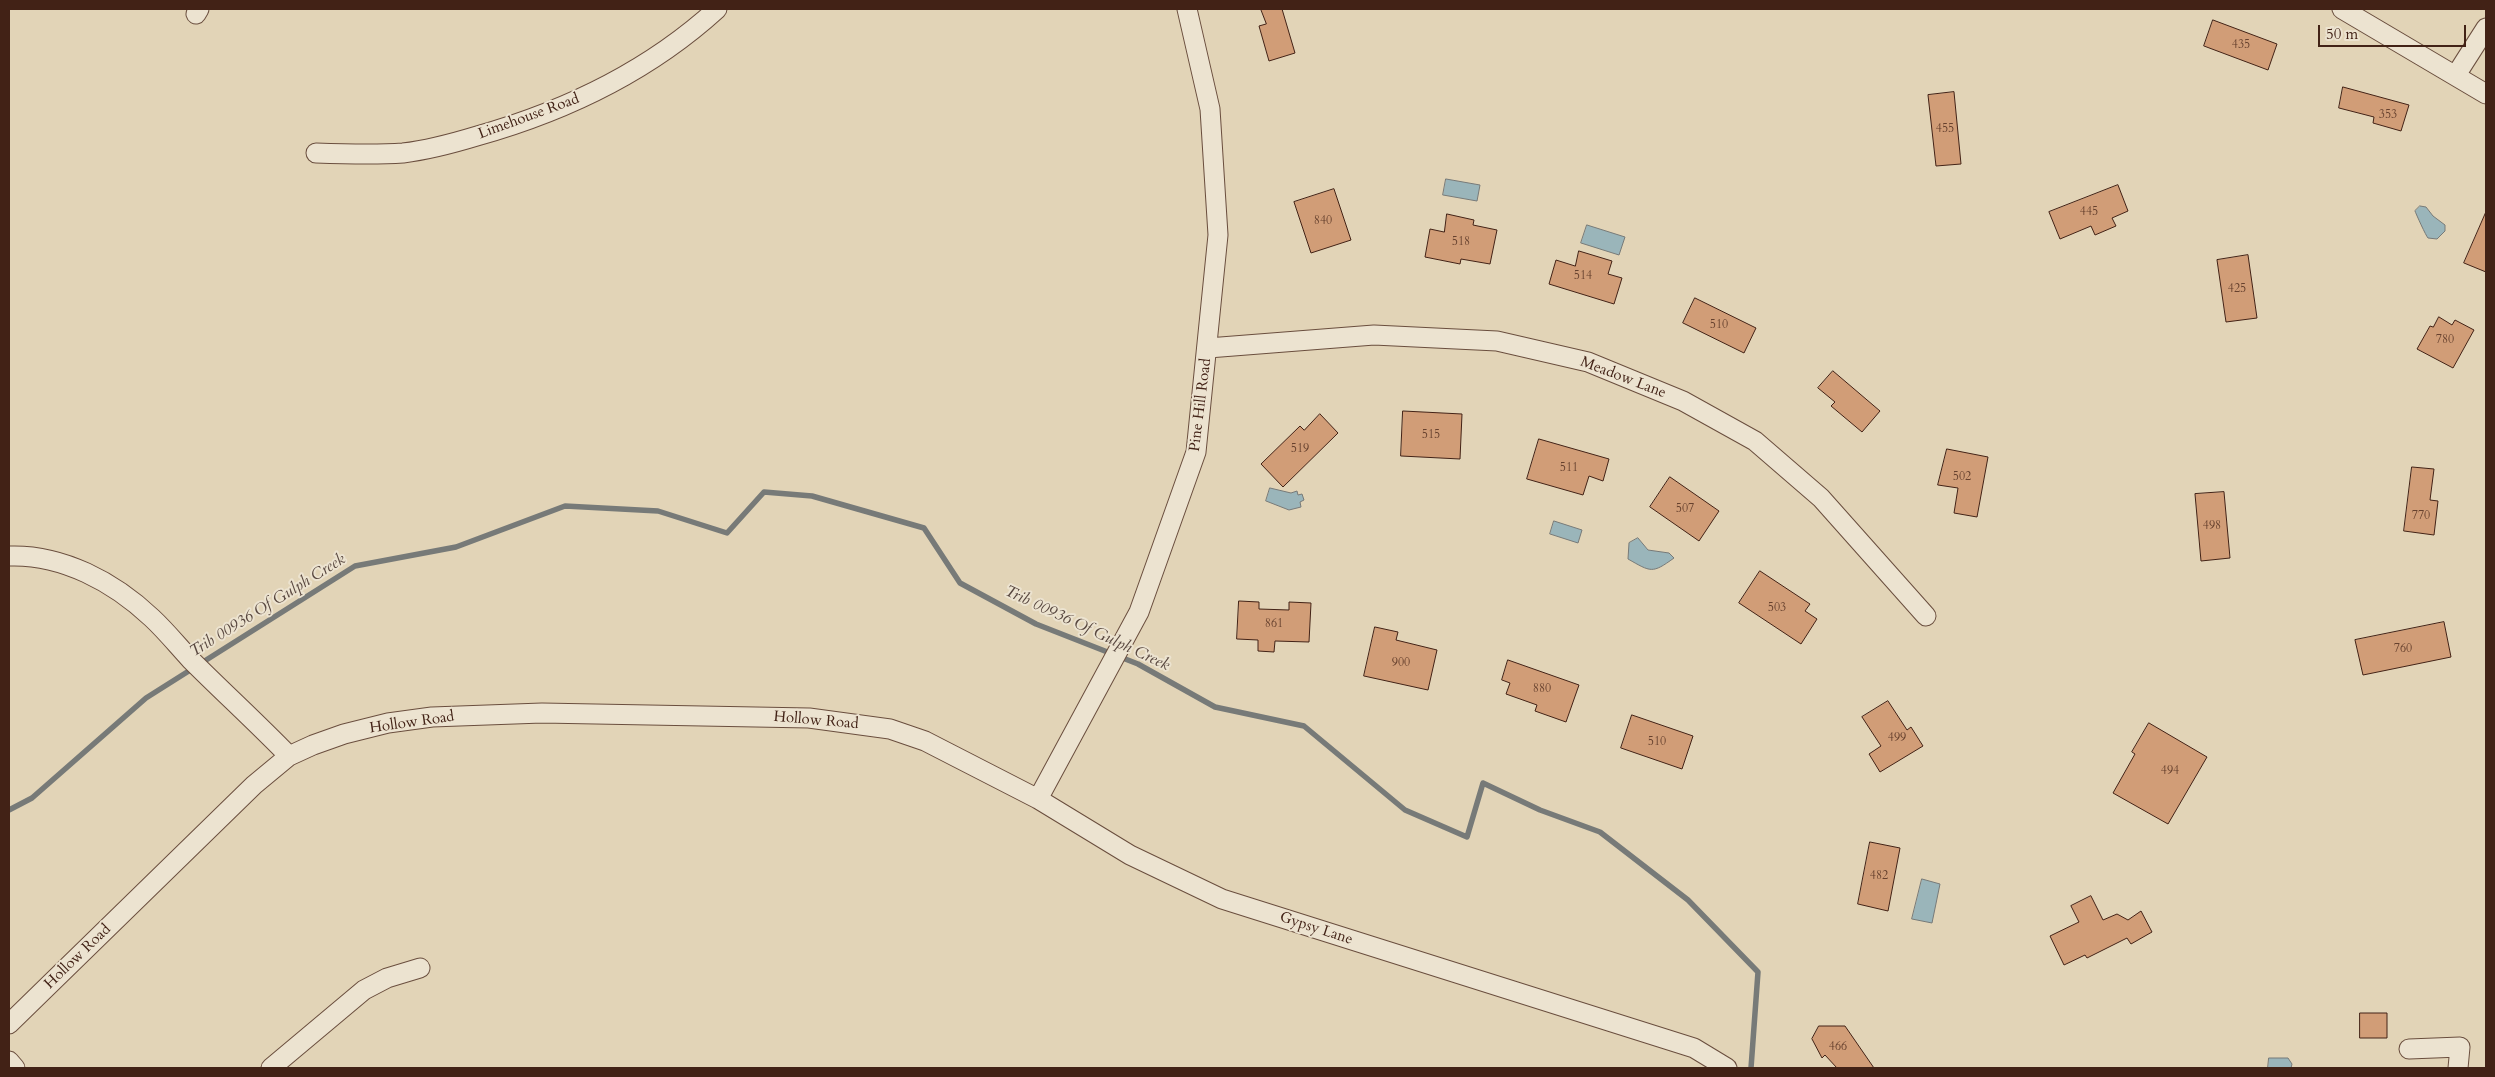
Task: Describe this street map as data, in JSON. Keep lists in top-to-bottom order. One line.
{"streets":{"street":["Limehouse Road","Meadow Lane","Pine Hill Road","Hollow Road","Gypsy Lane"]},"crossings":[["Meadow Lane","Pine Hill Road"],["Pine Hill Road","Gypsy Lane"],["Hollow Road","Gypsy Lane"]],"water":["Trib 00936 Of Gulph Creek"],"house_numbers":["435","353","455","445","840","518","514","425","510","780","515","519","511","502","507","770","498","503","861","760","900","880","499","510","494","482","466"],"scale_bar":"50 m"}
